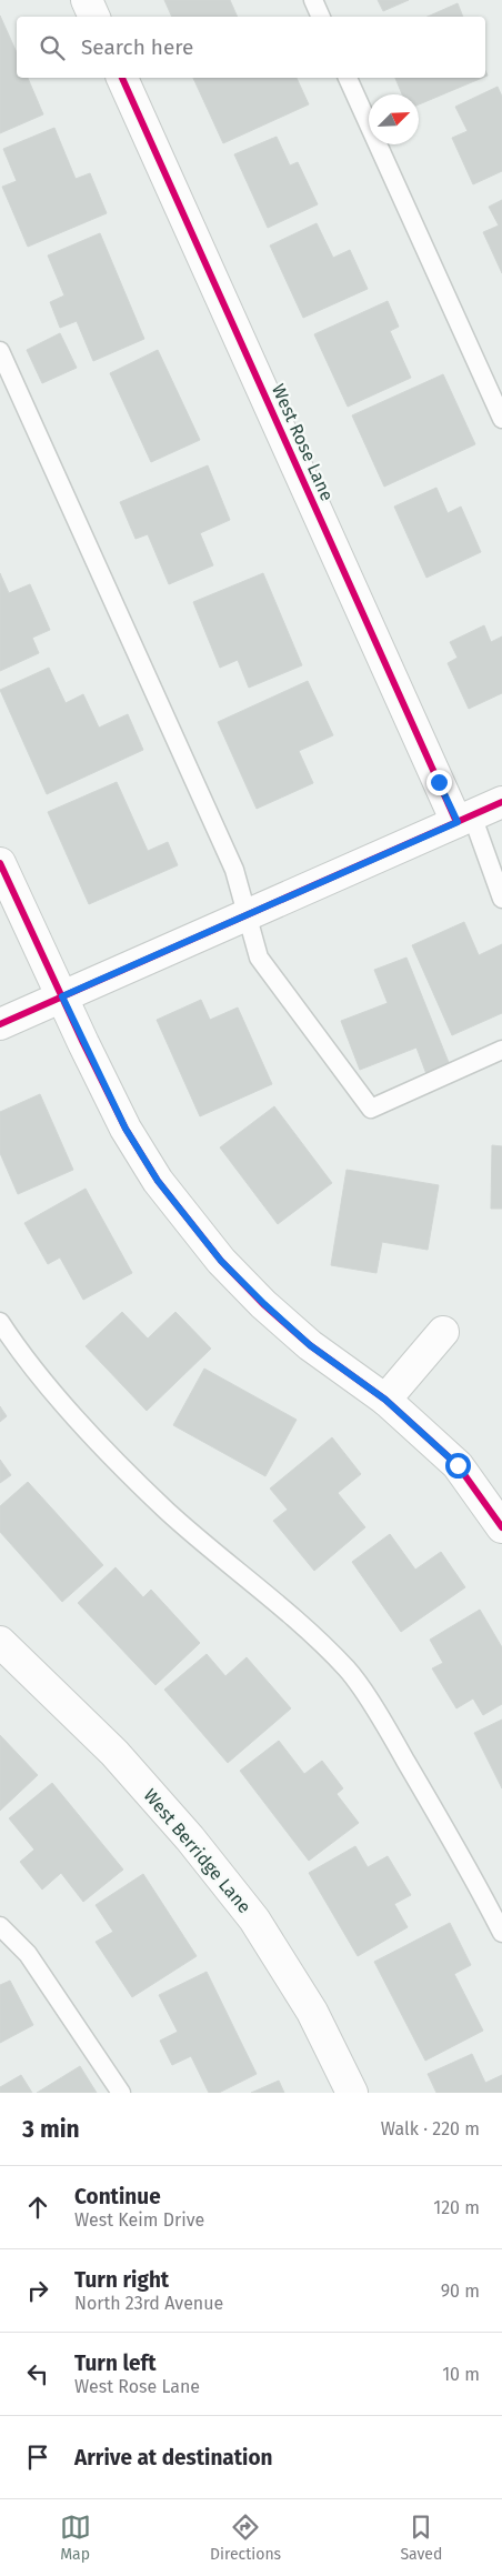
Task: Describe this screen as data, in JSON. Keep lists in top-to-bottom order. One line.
{"streets":{"street":["West Rose Lane","West Berridge Lane"]},"north":"top right","page":{"search":"Search here","heading":["3 min","Walk · 220 m"],"list":[["Continue","West Keim Drive","120 m"],["Turn right","North 23rd Avenue","90 m"],["Turn left","West Rose Lane","10 m"],"Arrive at destination"],"nav":["Map","Directions","Saved"]}}
